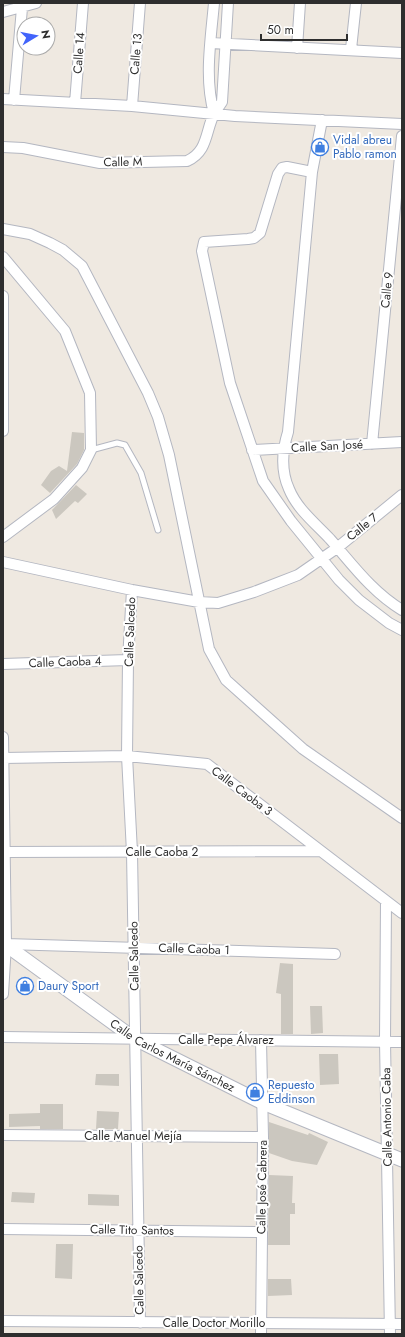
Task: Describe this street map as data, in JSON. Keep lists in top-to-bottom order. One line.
{"streets":{"street":["Calle 14","Calle 13","Calle M","Calle 9","Calle San José","Calle 7","Calle Salcedo","Calle Caoba 4","Calle Caoba 3","Calle Caoba 2","Calle Caoba 1","Calle Pepe Álvarez","Calle Carlos María Sánchez","Calle Antonio Caba","Calle Manuel Mejía","Calle José Cabrera","Calle Tito Santos","Calle Doctor Morillo"]},"crossings":[["Calle 9","Calle San José"],["Calle 7","Calle Salcedo"],["Calle Salcedo","Calle Caoba 4"],["Calle Salcedo","Calle Caoba 3"],["Calle Salcedo","Calle Caoba 2"],["Calle Salcedo","Calle Caoba 1"],["Calle Salcedo","Calle Pepe Álvarez"],["Calle Salcedo","Calle Carlos María Sánchez"],["Calle Salcedo","Calle Manuel Mejía"],["Calle Salcedo","Calle Tito Santos"],["Calle Salcedo","Calle Doctor Morillo"],["Calle Caoba 3","Calle Caoba 2"],["Calle Caoba 3","Calle Antonio Caba"],["Calle Caoba 1","Calle Carlos María Sánchez"],["Calle Pepe Álvarez","Calle Carlos María Sánchez"],["Calle Pepe Álvarez","Calle Antonio Caba"],["Calle Pepe Álvarez","Calle José Cabrera"],["Calle Carlos María Sánchez","Calle Antonio Caba"],["Calle Carlos María Sánchez","Calle José Cabrera"],["Calle Antonio Caba","Calle Doctor Morillo"],["Calle Manuel Mejía","Calle José Cabrera"],["Calle José Cabrera","Calle Tito Santos"],["Calle José Cabrera","Calle Doctor Morillo"]],"places":{"shop":["Vidal abreu Pablo ramon","Daury Sport","Repuesto Eddinson"]},"scale_bar":"50 m","north":"right"}
